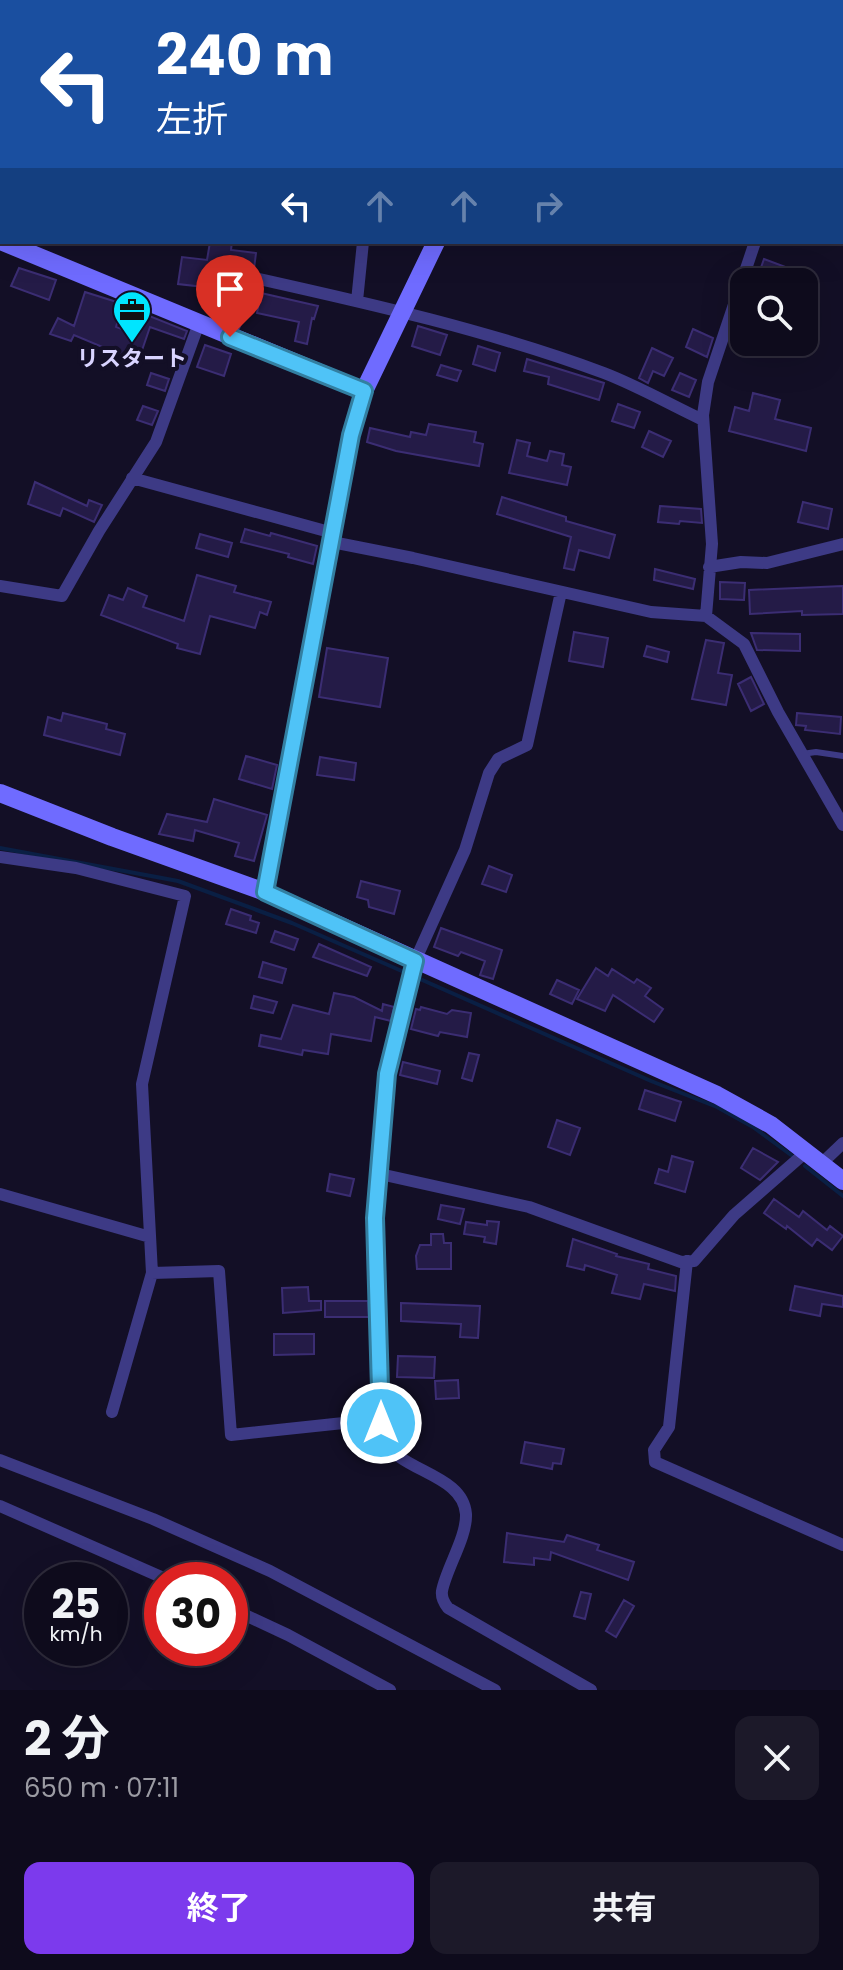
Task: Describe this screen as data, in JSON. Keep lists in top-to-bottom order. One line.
{"places":{"office":["リスタート"]},"page":{"turn":["240 m","左折"],"speed":"25 km/h","limit":"30","heading":["2 分","650 m · 07:11"],"buttons":["終了","共有"]}}
